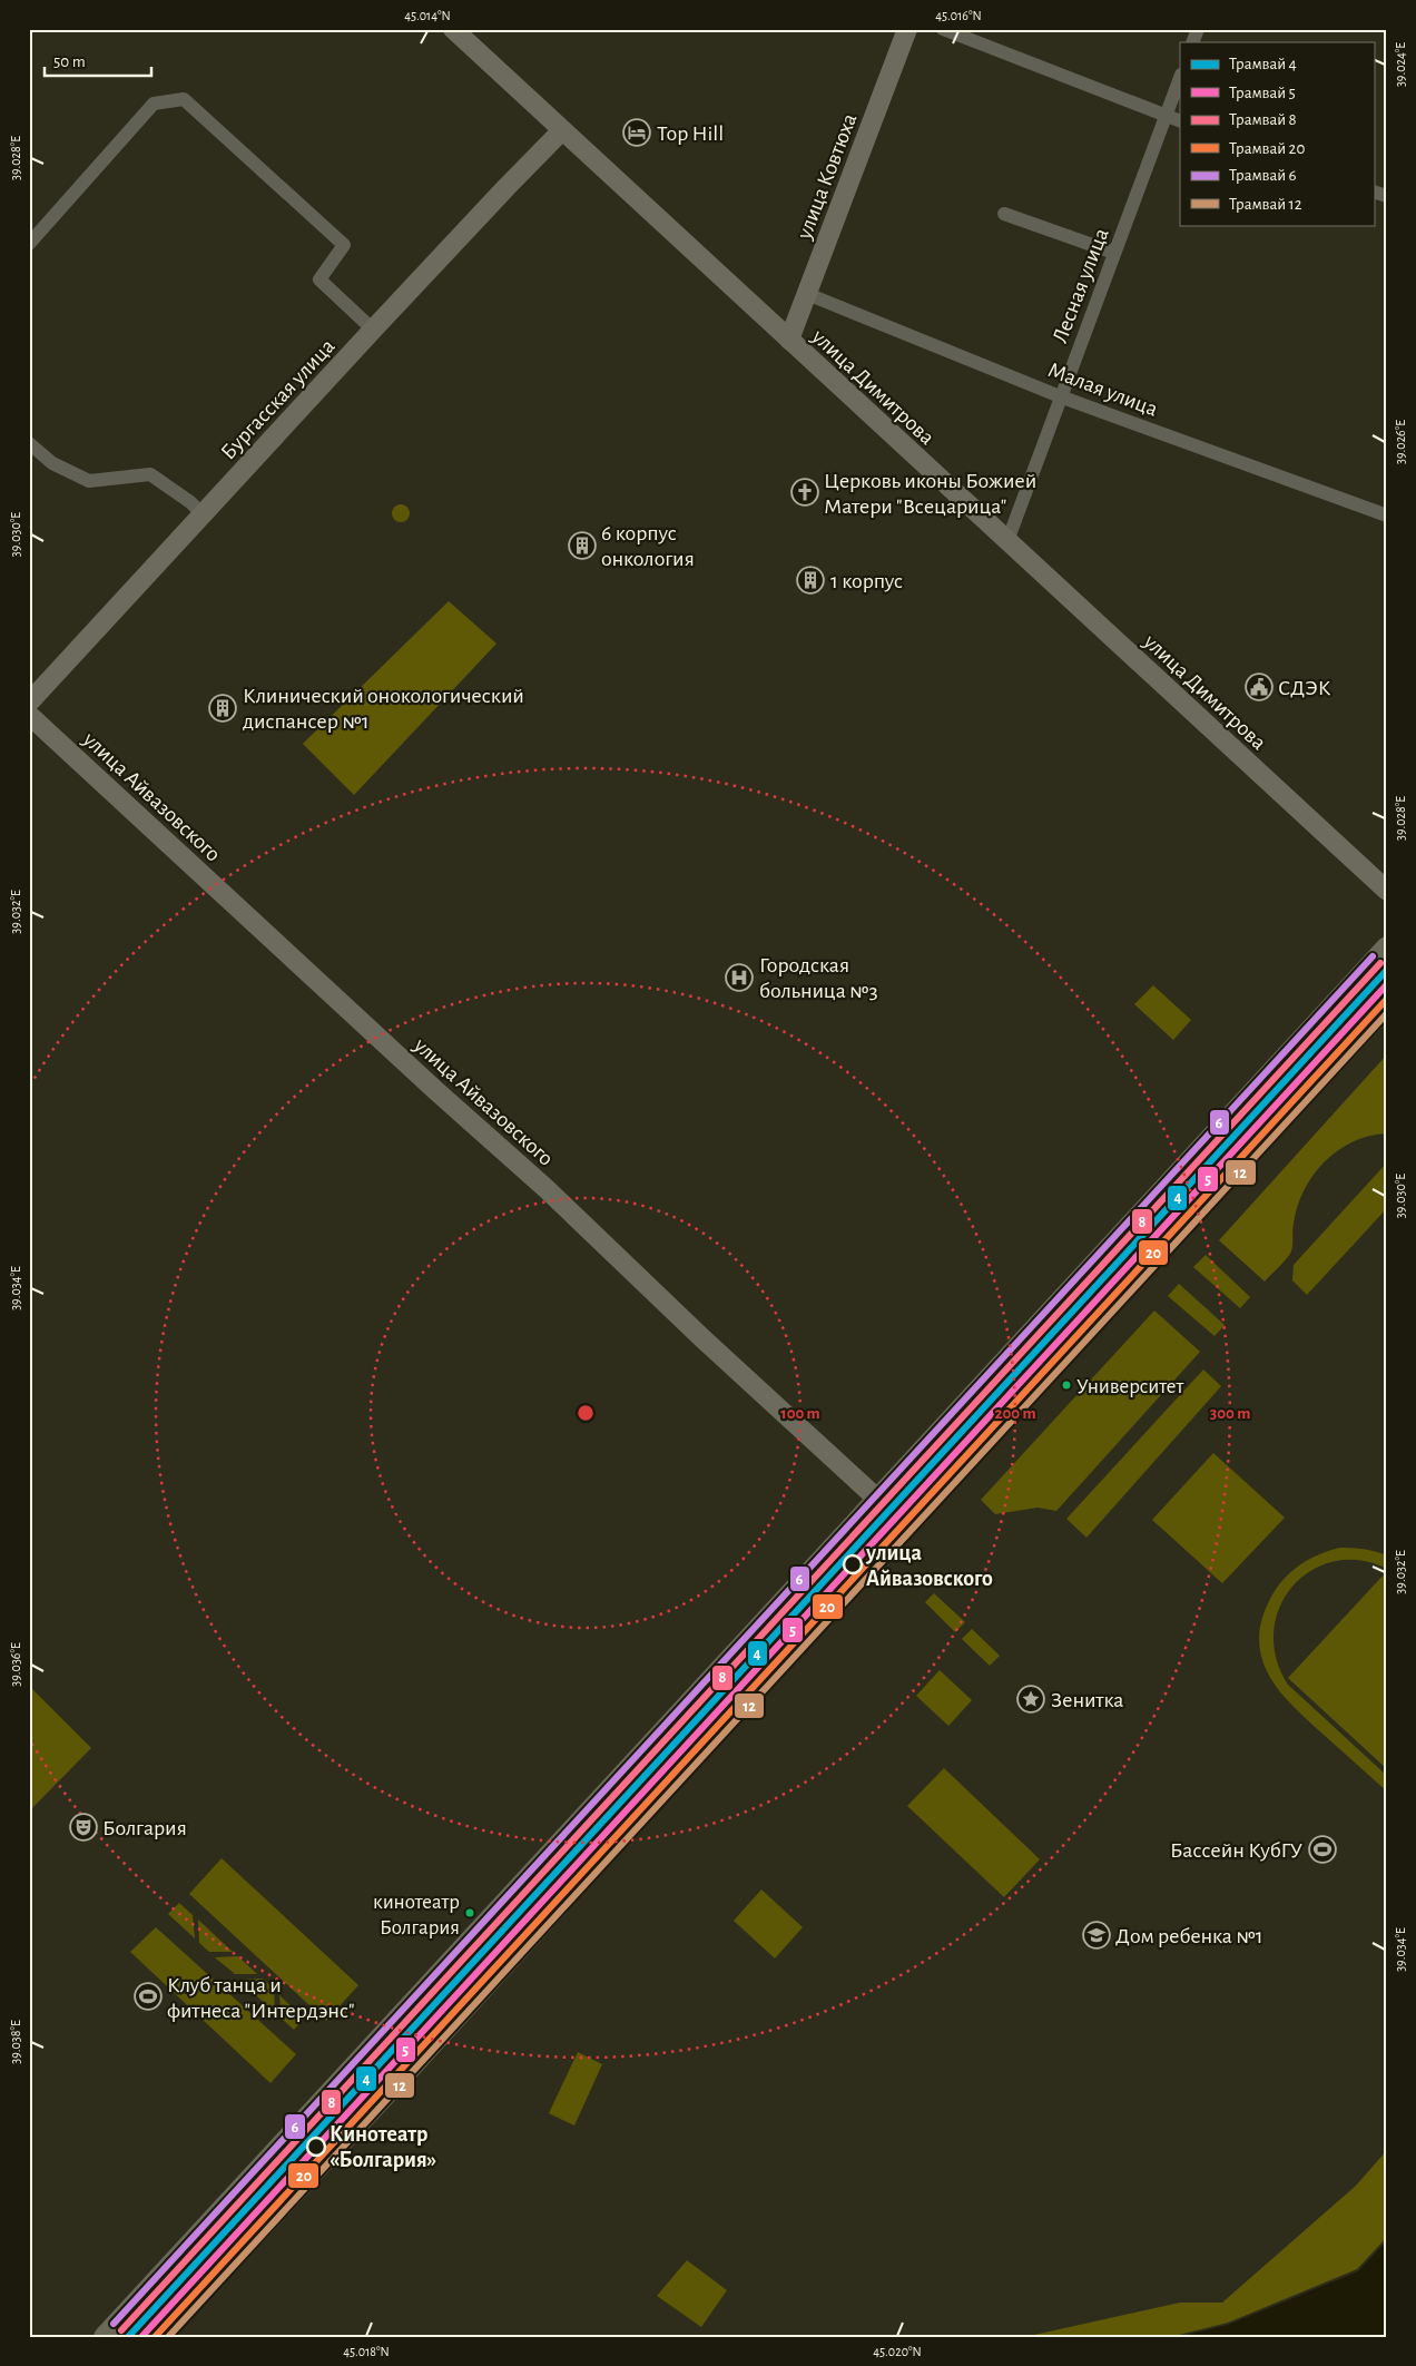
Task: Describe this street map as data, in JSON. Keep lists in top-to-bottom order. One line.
{"streets":{"street":["улица Ковтюха","Лесная улица","улица Димитрова","Малая улица","Бургасская улица","улица Айвазовского"]},"crossings":[["улица Ковтюха","улица Димитрова"],["улица Ковтюха","Малая улица"],["Лесная улица","улица Димитрова"],["Лесная улица","Малая улица"],["улица Димитрова","Бургасская улица"]],"places":{"hotel":["Top Hill"],"church":["Церковь иконы Божией Матери \"Всецарица\""],"building":["6 корпус онкология","1 корпус","Клинический онокологический диспансер №1"],"public building":["СДЭК"],"hospital":["Городская больница №3"],"other":["Университет","улица Айвазовского","кинотеатр Болгария","Кинотеатр «Болгария»"],"place":["Зенитка"],"theatre":["Болгария"],"sports":["Бассейн КубГУ","Клуб танца и фитнеса \"Интердэнс\""],"school or university":["Дом ребенка №1"]},"lines":["tram line 6","tram line 8","tram line 4","tram line 5","tram line 20","tram line 12"],"legend":["Трамвай 4","Трамвай 5","Трамвай 8","Трамвай 20","Трамвай 6","Трамвай 12"],"scale_bar":"50 m","coordinates":["45.014°N","45.016°N","39.024°E","39.028°E","39.026°E","39.030°E","39.032°E","39.034°E","39.036°E","39.038°E","45.018°N","45.020°N"],"rings":["100 m","200 m","300 m"]}
